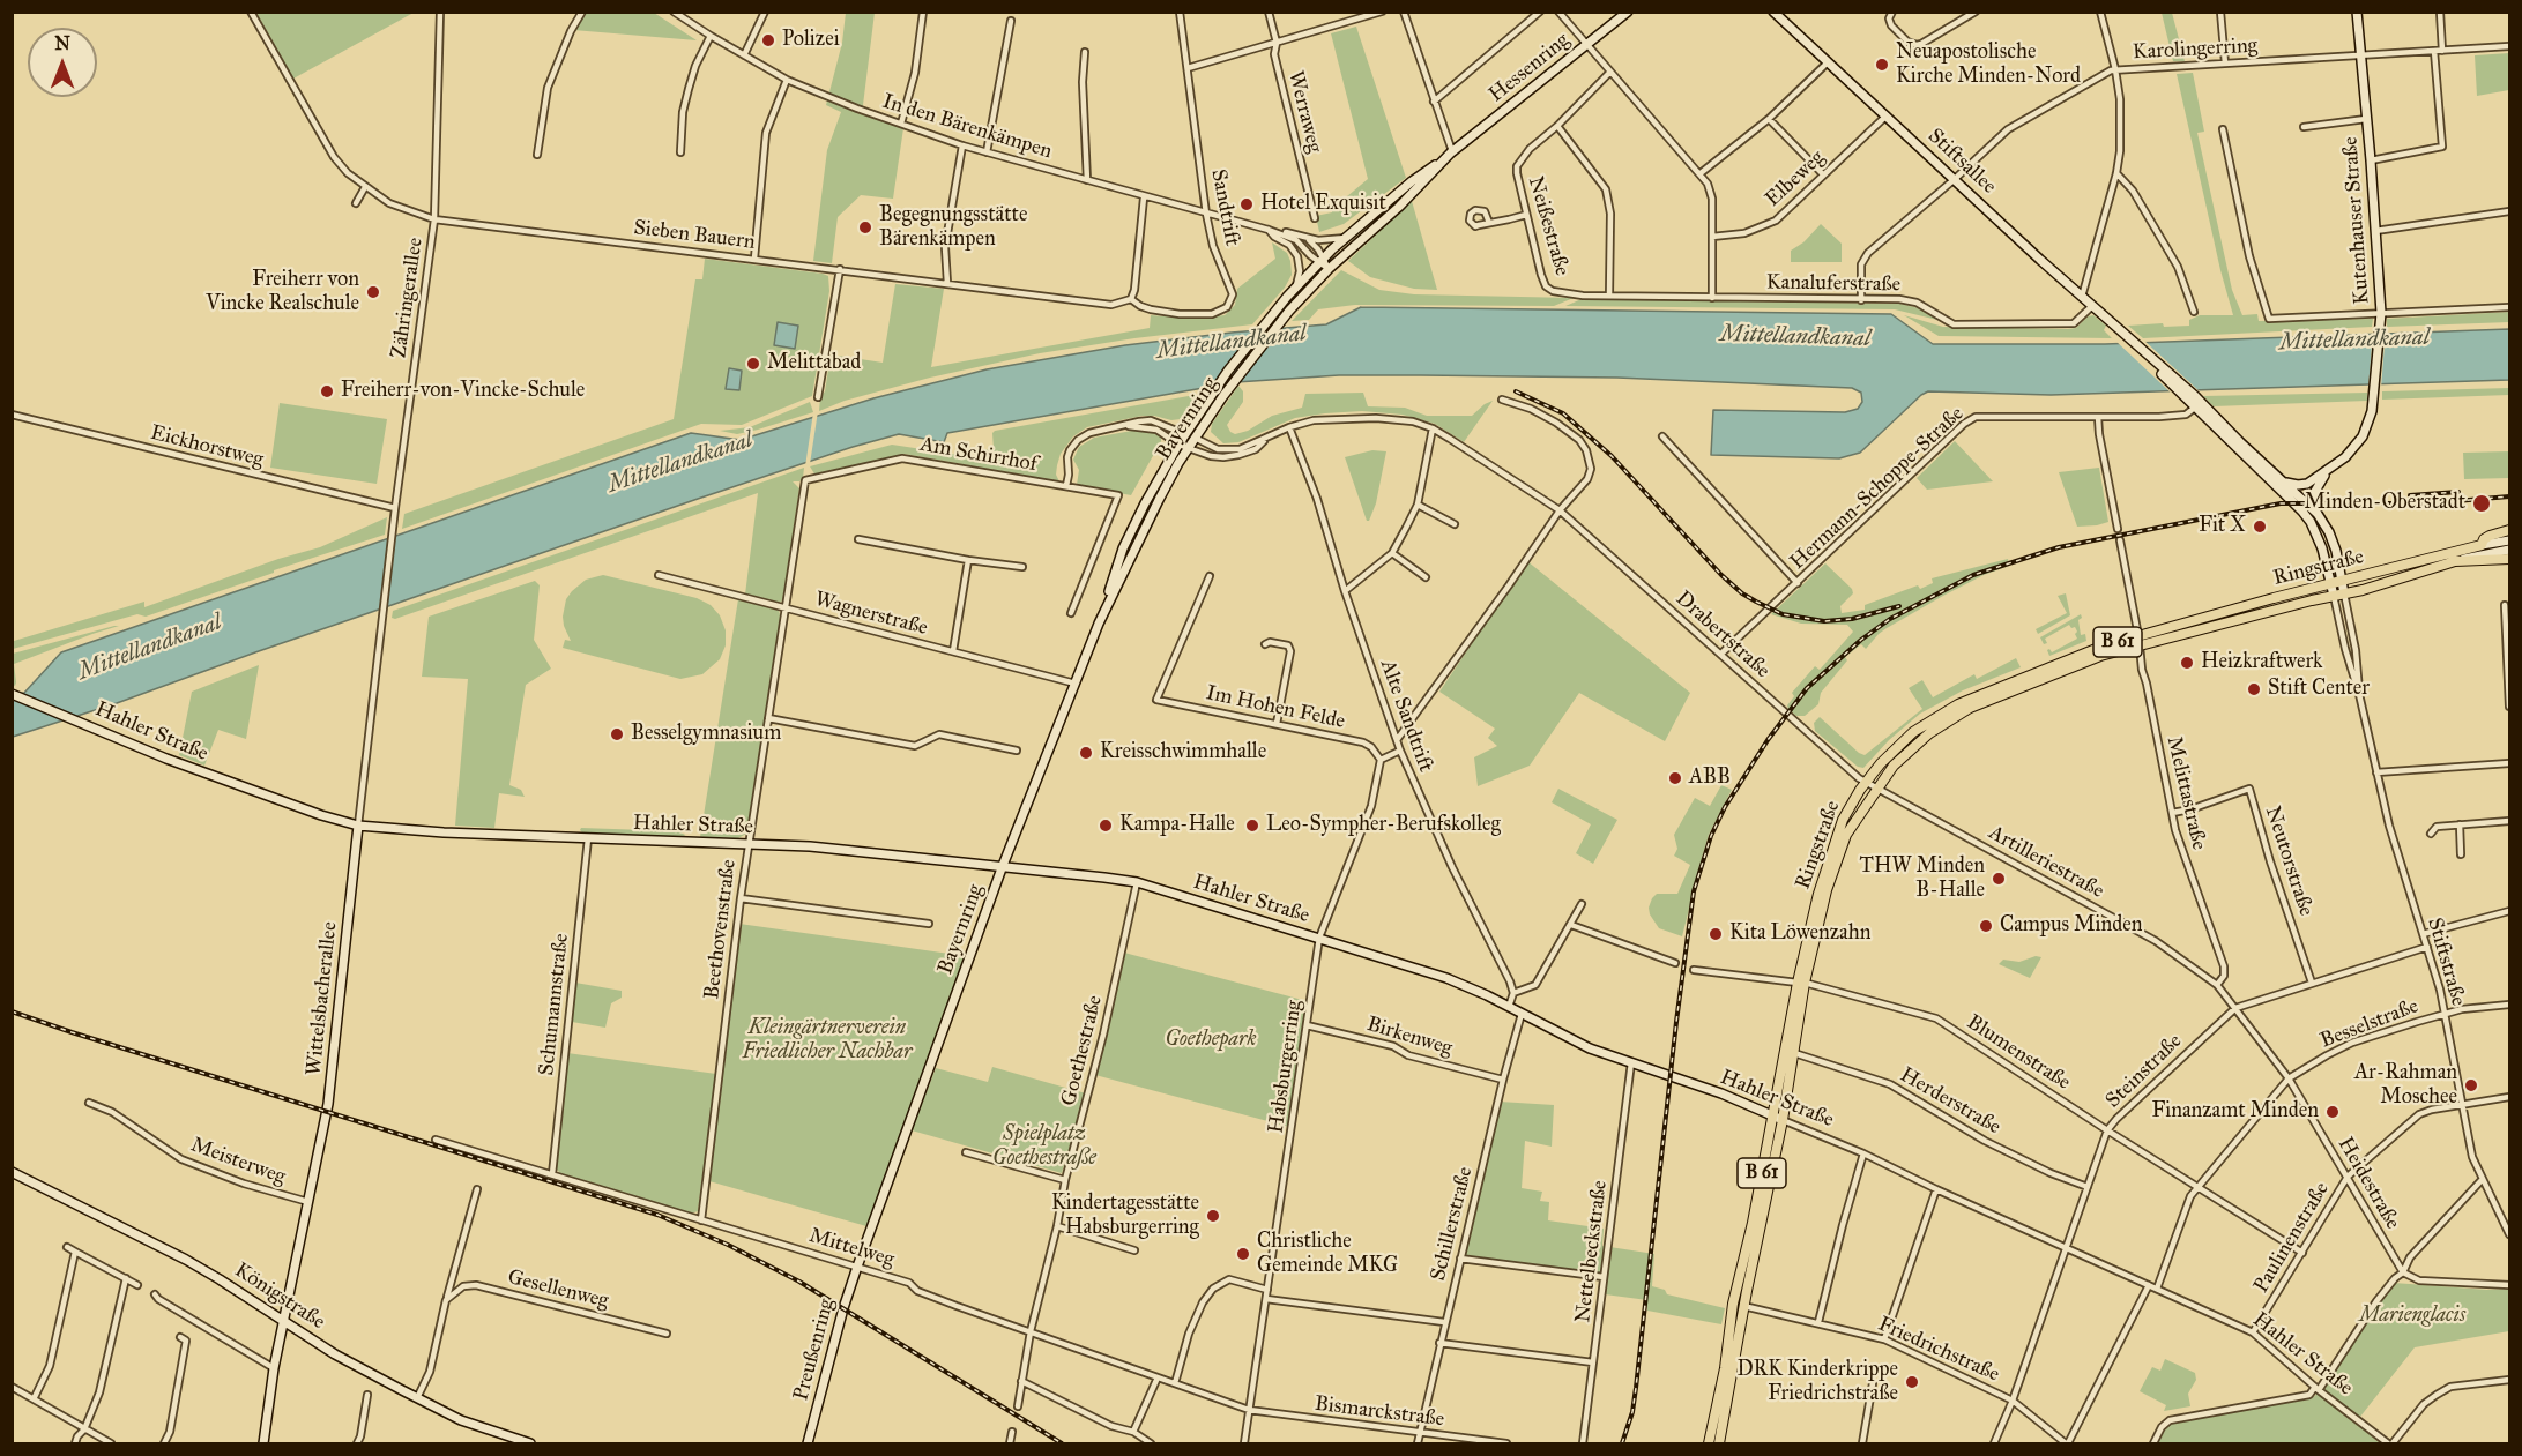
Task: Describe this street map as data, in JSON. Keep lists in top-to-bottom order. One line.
{"streets":{"main road":["Ringstraße","B 61"],"street":["Karolingerring","Hessenring","Werraweg","In den Bärenkämpen","Stiftsallee","Elbeweg","Sandtrift","Kutenhauser Straße","Neißestraße","Sieben Bauern","Kanaluferstraße","Zähringerallee","Bayernring","Eickhorstweg","Am Schirrhof","Hermann-Schoppe-Straße","Wagnerstraße","Drabertstraße","Im Hohen Felde","Alte Sandtrift","Hahler Straße","Melittastraße","Neutorstraße","Artilleriestraße","Beethovenstraße","Stiftstraße","Wittelsbacherallee","Schumannstraße","Besselstraße","Birkenweg","Goethestraße","Blumenstraße","Habsburgerring","Steinstraße","Herderstraße","Meisterweg","Heidestraße","Schillerstraße","Paulinenstraße","Mittelweg","Nettelbeckstraße","Gesellenweg","Königstraße","Preußenring","Friedrichstraße","Bismarckstraße"]},"crossings":[["Karolingerring","Stiftsallee"],["Karolingerring","Kutenhauser Straße"],["Karolingerring","Kanaluferstraße"],["Hessenring","In den Bärenkämpen"],["Hessenring","Bayernring"],["In den Bärenkämpen","Sandtrift"],["In den Bärenkämpen","Bayernring"],["Stiftsallee","Elbeweg"],["Stiftsallee","Kutenhauser Straße"],["Stiftsallee","Kanaluferstraße"],["Stiftsallee","Hermann-Schoppe-Straße"],["Stiftsallee","Ringstraße"],["Stiftsallee","Stiftstraße"],["Sandtrift","Sieben Bauern"],["Neißestraße","Kanaluferstraße"],["Sieben Bauern","Zähringerallee"],["Zähringerallee","Eickhorstweg"],["Zähringerallee","Wittelsbacherallee"],["Bayernring","Am Schirrhof"],["Bayernring","Wagnerstraße"],["Bayernring","Drabertstraße"],["Bayernring","Hahler Straße"],["Bayernring","Mittelweg"],["Bayernring","Preußenring"],["Am Schirrhof","Drabertstraße"],["Am Schirrhof","Beethovenstraße"],["Hermann-Schoppe-Straße","Drabertstraße"],["Ringstraße","Drabertstraße"],["Ringstraße","B 61"],["Ringstraße","Hahler Straße"],["Ringstraße","Melittastraße"],["Ringstraße","Artilleriestraße"],["Ringstraße","Stiftstraße"],["Ringstraße","Blumenstraße"],["Ringstraße","Herderstraße"],["Ringstraße","Friedrichstraße"],["Wagnerstraße","Beethovenstraße"],["Drabertstraße","Alte Sandtrift"],["Drabertstraße","Artilleriestraße"],["Im Hohen Felde","Habsburgerring"],["Hahler Straße","Beethovenstraße"],["Hahler Straße","Wittelsbacherallee"],["Hahler Straße","Schumannstraße"],["Hahler Straße","Besselstraße"],["Hahler Straße","Goethestraße"],["Hahler Straße","Habsburgerring"],["Hahler Straße","Steinstraße"],["Hahler Straße","Schillerstraße"],["Hahler Straße","Paulinenstraße"],["Hahler Straße","Nettelbeckstraße"],["Melittastraße","Neutorstraße"],["Melittastraße","Artilleriestraße"],["Neutorstraße","Steinstraße"],["Artilleriestraße","Steinstraße"],["Artilleriestraße","Heidestraße"],["Beethovenstraße","Mittelweg"],["Stiftstraße","Besselstraße"],["Stiftstraße","Steinstraße"],["Stiftstraße","Paulinenstraße"],["Wittelsbacherallee","Meisterweg"],["Wittelsbacherallee","Königstraße"],["Schumannstraße","Mittelweg"],["Besselstraße","Blumenstraße"],["Besselstraße","Heidestraße"],["Birkenweg","Habsburgerring"],["Birkenweg","Schillerstraße"],["Goethestraße","Mittelweg"],["Blumenstraße","Steinstraße"],["Blumenstraße","Paulinenstraße"],["Habsburgerring","Mittelweg"],["Habsburgerring","Bismarckstraße"],["Steinstraße","Herderstraße"],["Steinstraße","Heidestraße"],["Steinstraße","Friedrichstraße"],["Heidestraße","Paulinenstraße"],["Schillerstraße","Bismarckstraße"],["Mittelweg","Preußenring"],["Mittelweg","Bismarckstraße"]],"water":["Mittellandkanal"],"parks":["Kleingärtnerverein Friedlicher Nachbar","Goethepark","Spielplatz Goethestraße","Marienglacis"],"places":["Polizei","Neuapostolische Kirche Minden-Nord","Hotel Exquisit","Begegnungsstätte Bärenkämpen","Freiherr von Vincke Realschule","Melittabad","Freiherr-von-Vincke-Schule","Minden-Oberstadt","Fit X","Heizkraftwerk","Stift Center","Besselgymnasium","Kreisschwimmhalle","ABB","Kampa-Halle","Leo-Sympher-Berufskolleg","THW Minden B-Halle","Campus Minden","Kita Löwenzahn","Ar-Rahman Moschee","Finanzamt Minden","Kindertagesstätte Habsburgerring","Christliche Gemeinde MKG","DRK Kinderkrippe Friedrichstraße"],"north":"top"}
